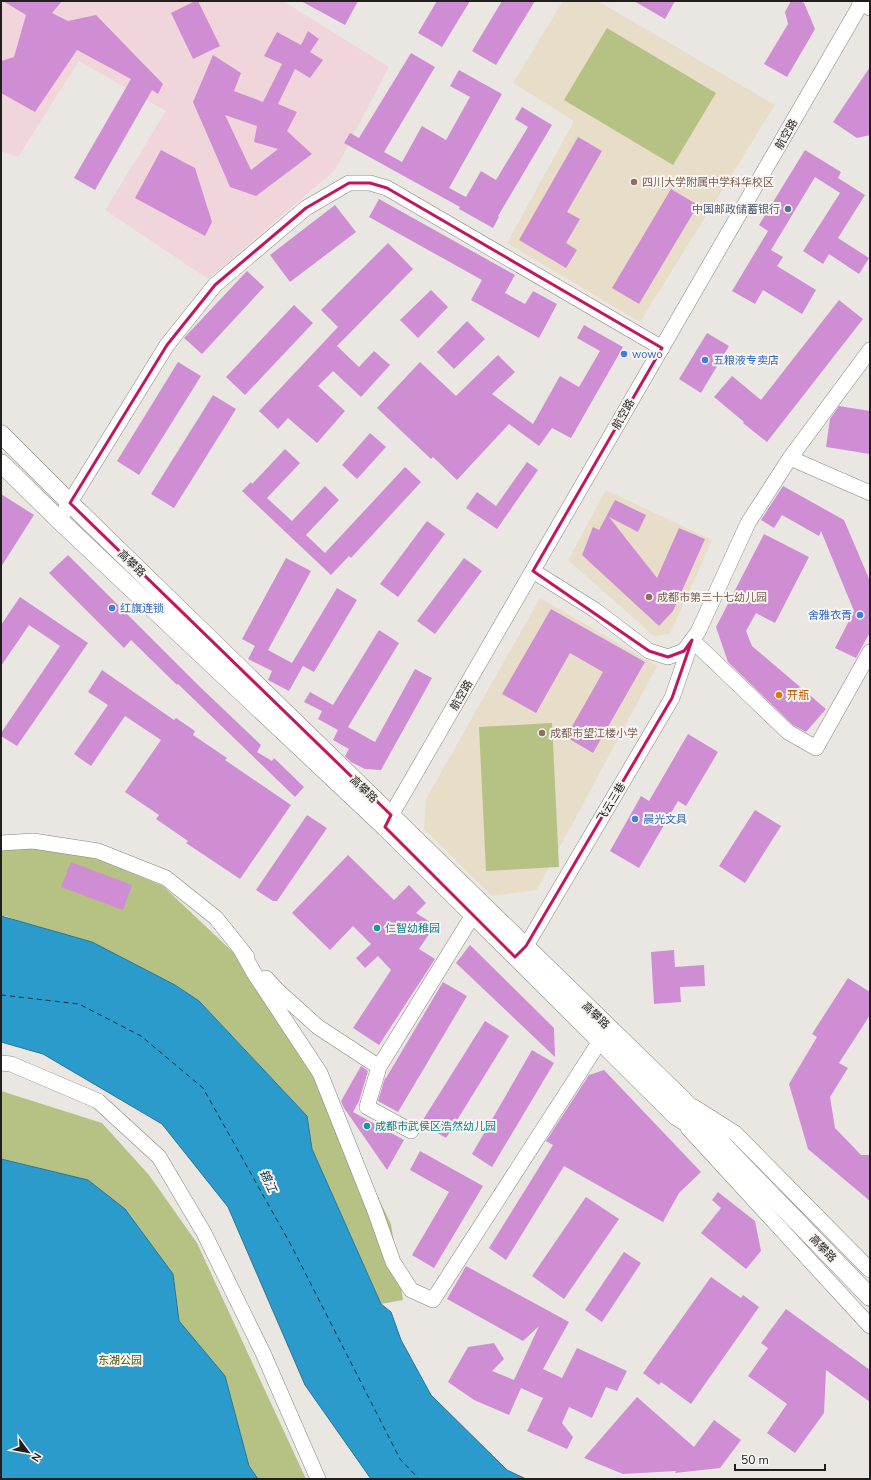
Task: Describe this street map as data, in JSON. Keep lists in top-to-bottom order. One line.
{"streets":{"main road":["高攀路"],"street":["航空路","飞云三巷"]},"crossings":[["航空路","高攀路"],["高攀路","飞云三巷"]],"water":["锦江"],"parks":["东湖公园"],"places":["四川大学附属中学科华校区","中国邮政储蓄银行","wowo","五粮液专卖店","成都市第三十七幼儿园","红旗连锁","舍雅衣青","开瓶","成都市望江楼小学","晨光文具","仁智幼稚园","成都市武侯区浩然幼儿园"],"scale_bar":"50 m","north":"bottom right"}
